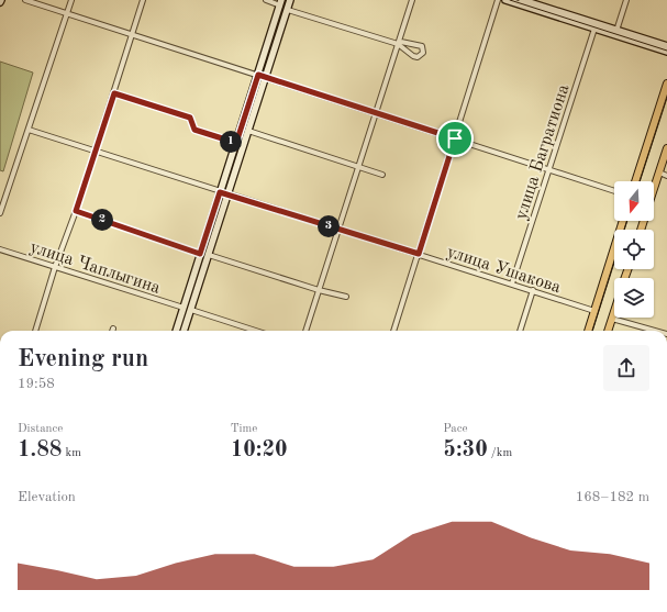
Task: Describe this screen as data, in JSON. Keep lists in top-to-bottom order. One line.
{"streets":{"street":["улица Багратиона","улица Чаплыгина","улица Ушакова"]},"crossings":[["улица Багратиона","улица Ушакова"]],"north":"bottom","page":{"pins":["1","2","3"],"heading":["Evening run","19:58"],"stats":[["Distance","1.88 km"],["Time","10:20"],["Pace","5:30 /km"]],"chart":["Elevation","168–182 m"]}}
